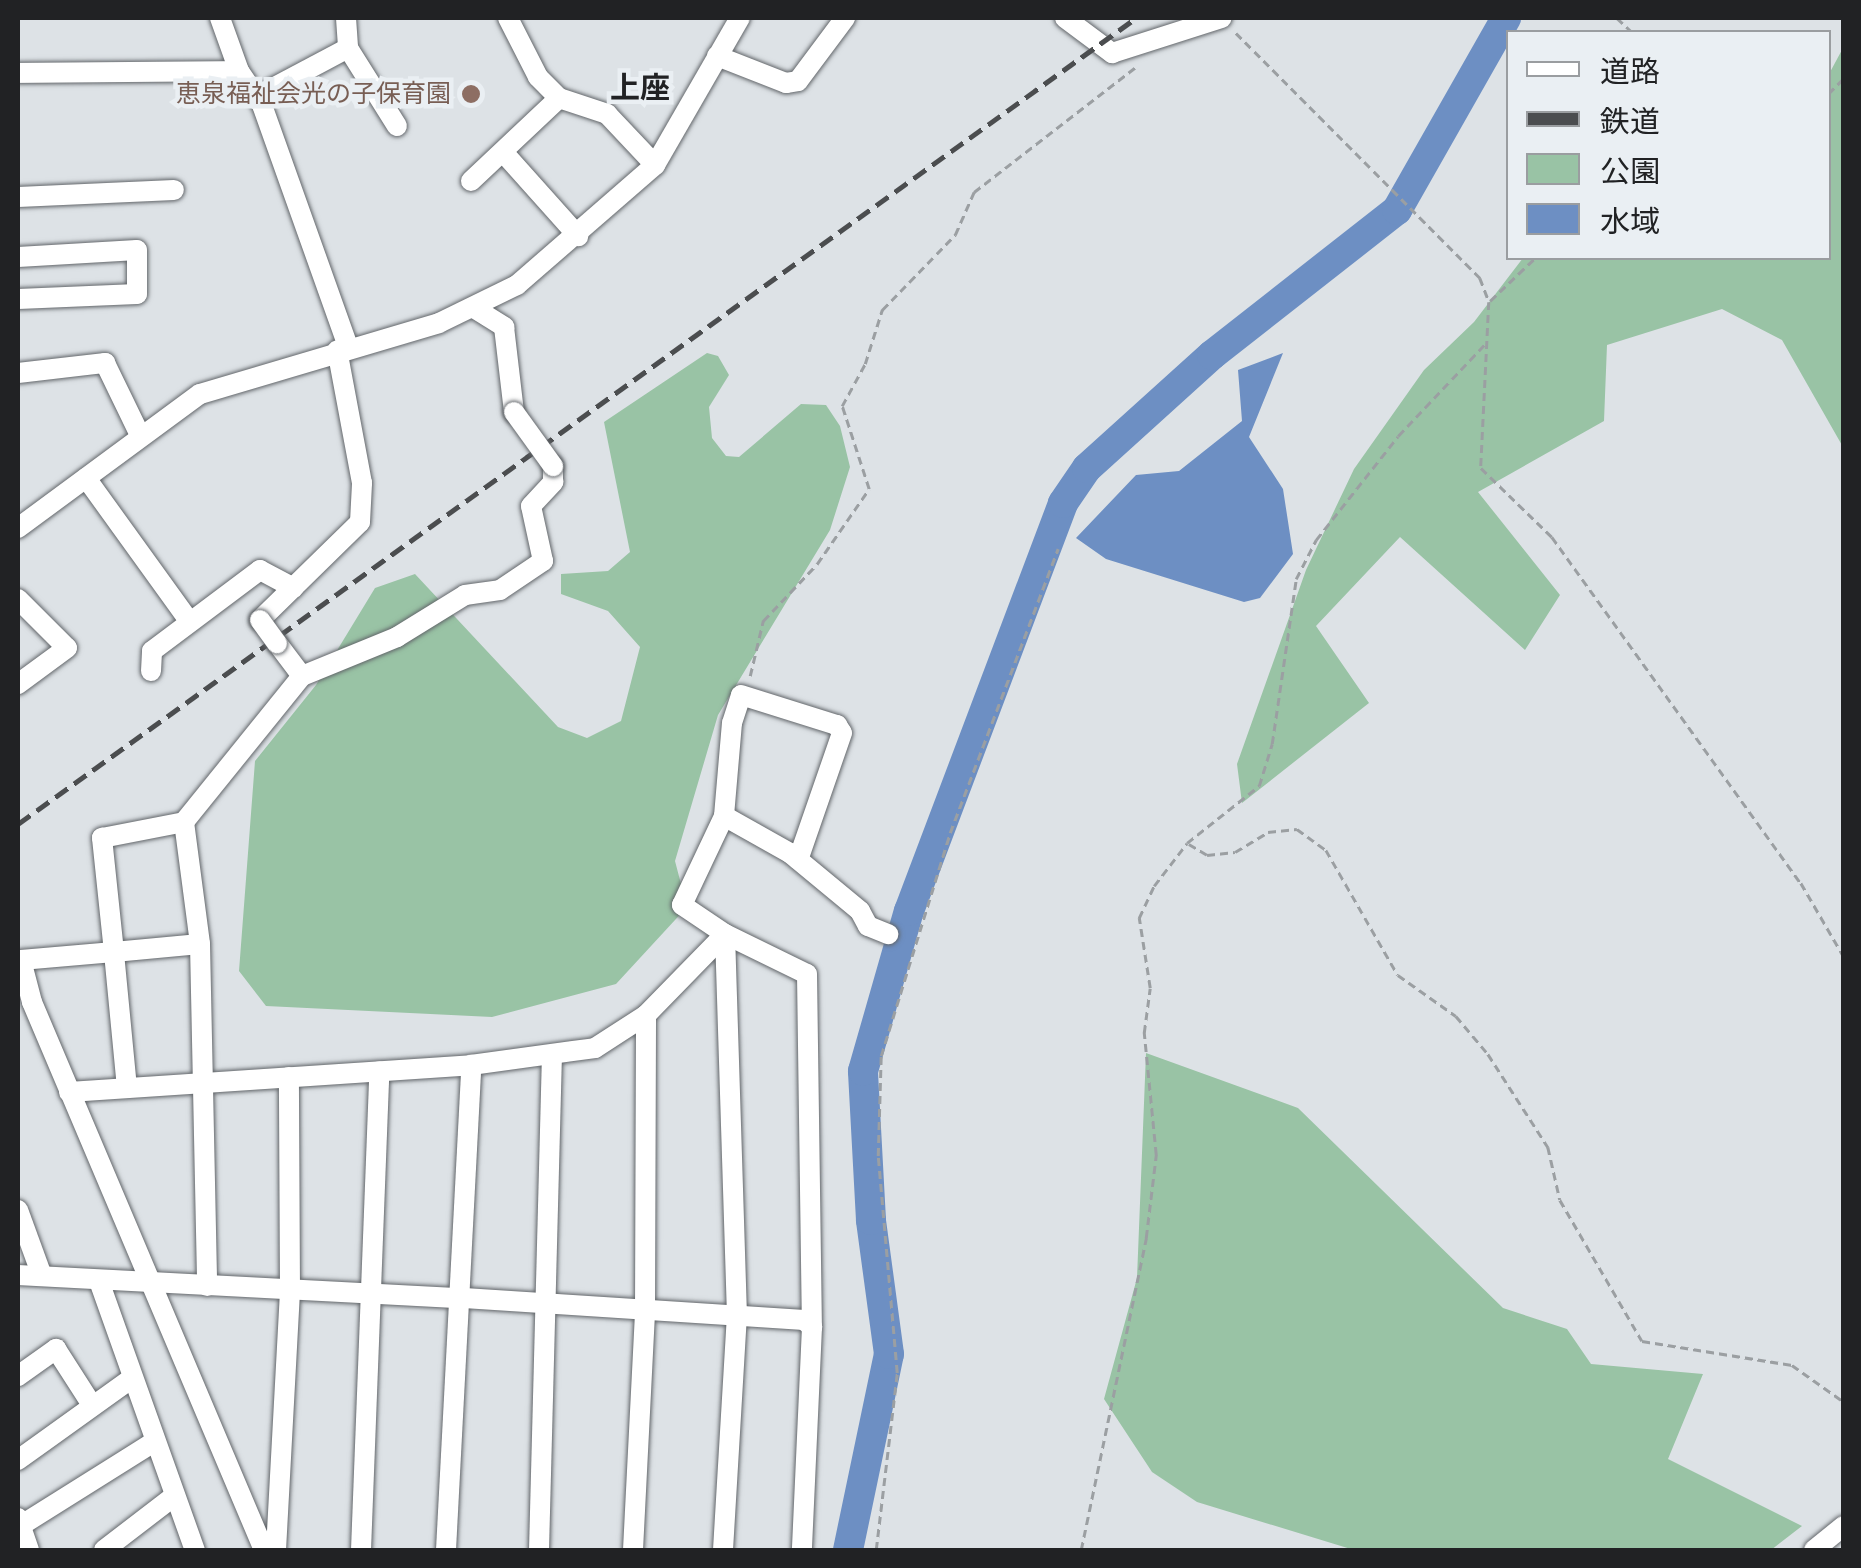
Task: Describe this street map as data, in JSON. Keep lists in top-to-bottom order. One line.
{"districts":["上座"],"places":["恵泉福祉会光の子保育園"],"legend":["道路","鉄道","公園","水域"]}
